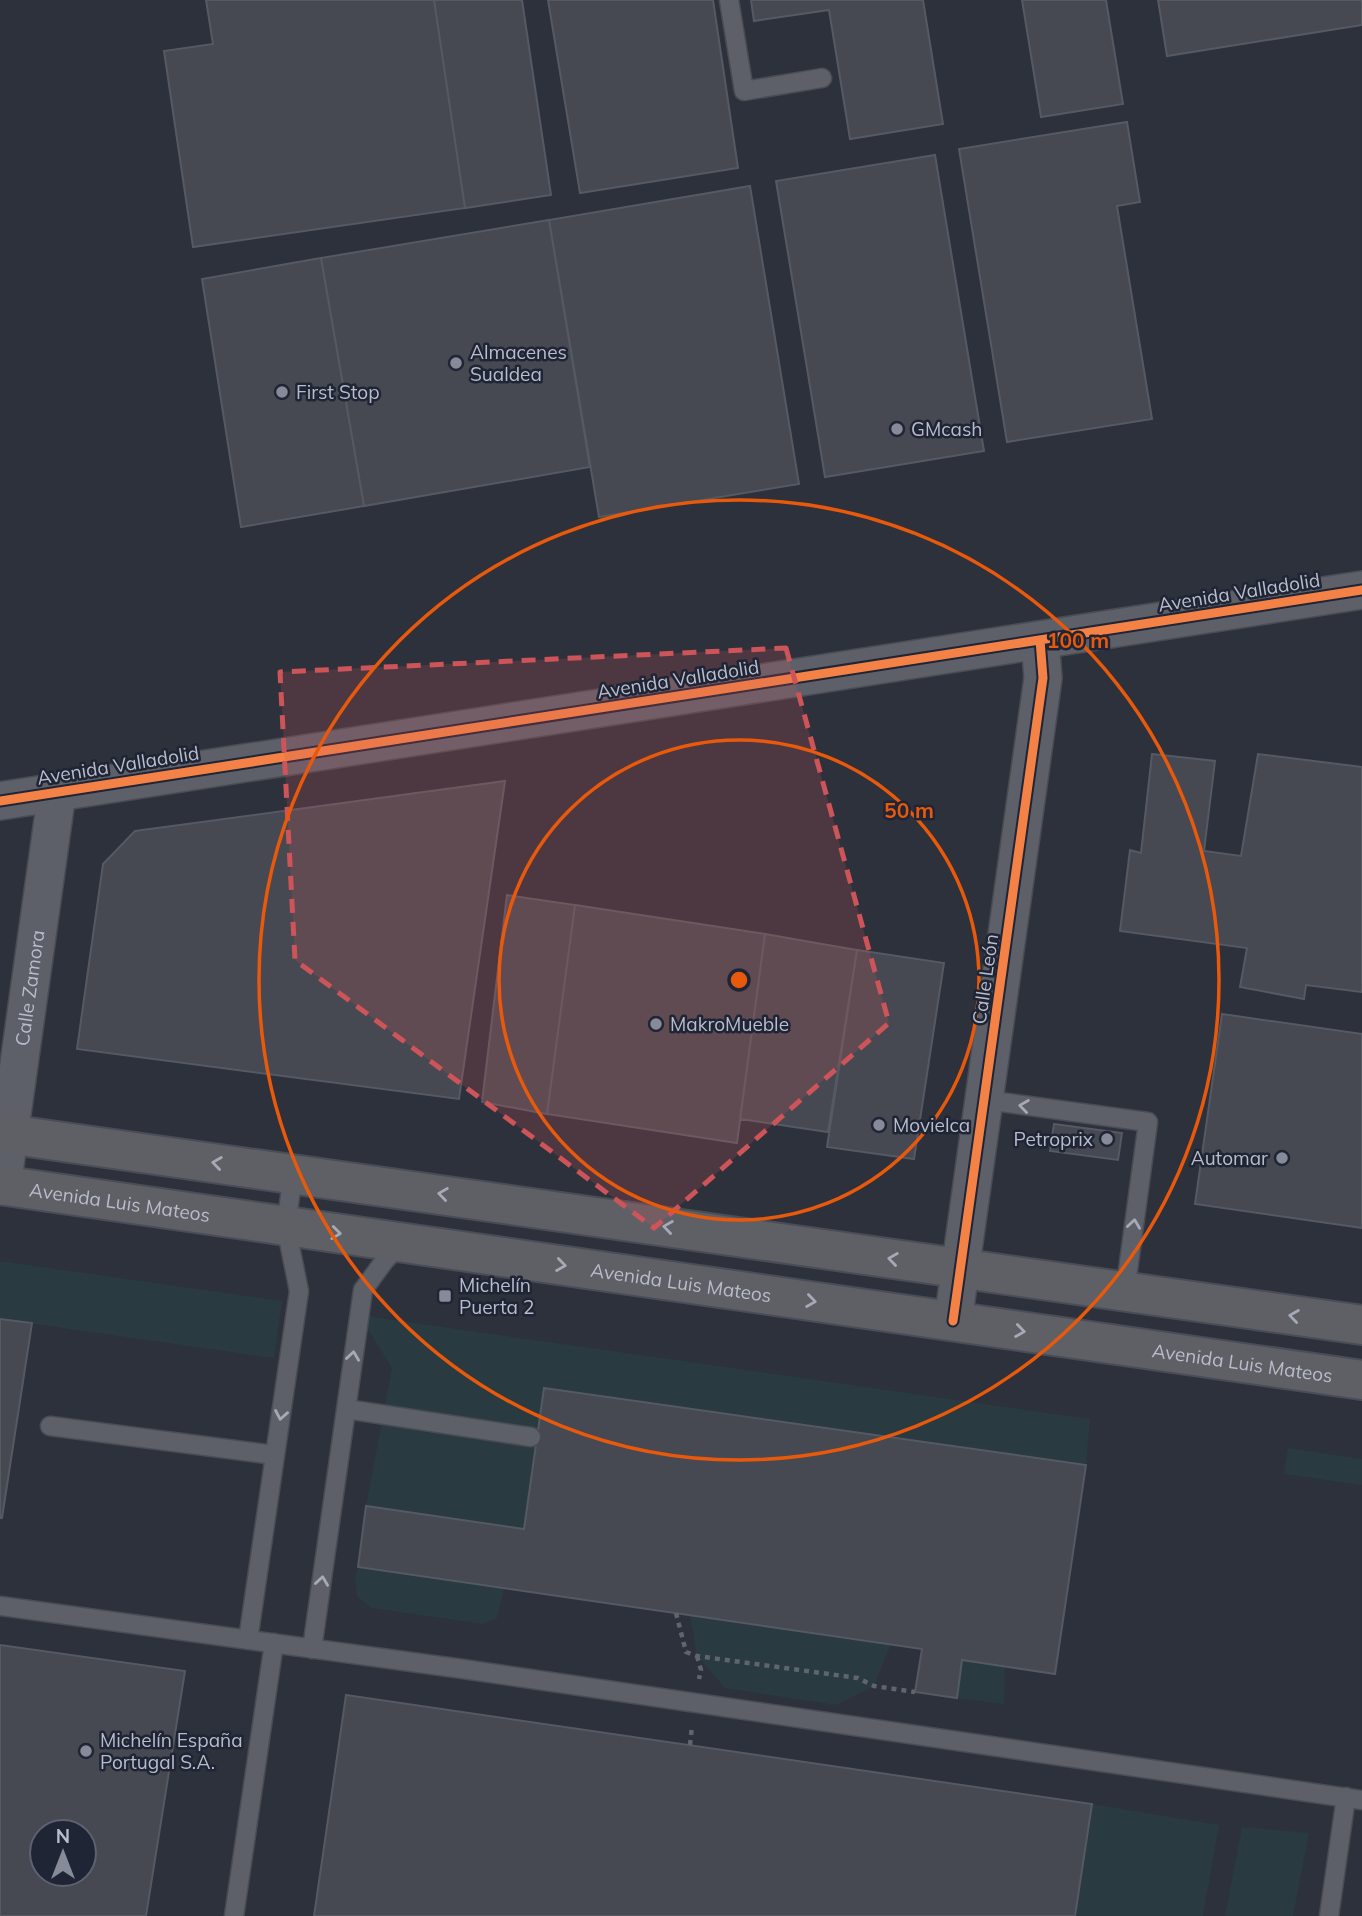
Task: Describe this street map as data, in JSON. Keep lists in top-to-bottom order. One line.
{"streets":{"highway":["Avenida Luis Mateos"],"street":["Avenida Valladolid","Calle León","Calle Zamora"]},"crossings":[["Avenida Valladolid","Calle León"],["Avenida Valladolid","Calle Zamora"],["Calle León","Avenida Luis Mateos"],["Calle Zamora","Avenida Luis Mateos"]],"places":{"other":["Almacenes Sualdea","First Stop","GMcash","MakroMueble","Movielca","Petroprix","Automar","Michelín España Portugal S.A."],"transit":["Michelín Puerta 2"]},"north":"top","rings":["100 m","50 m"]}
